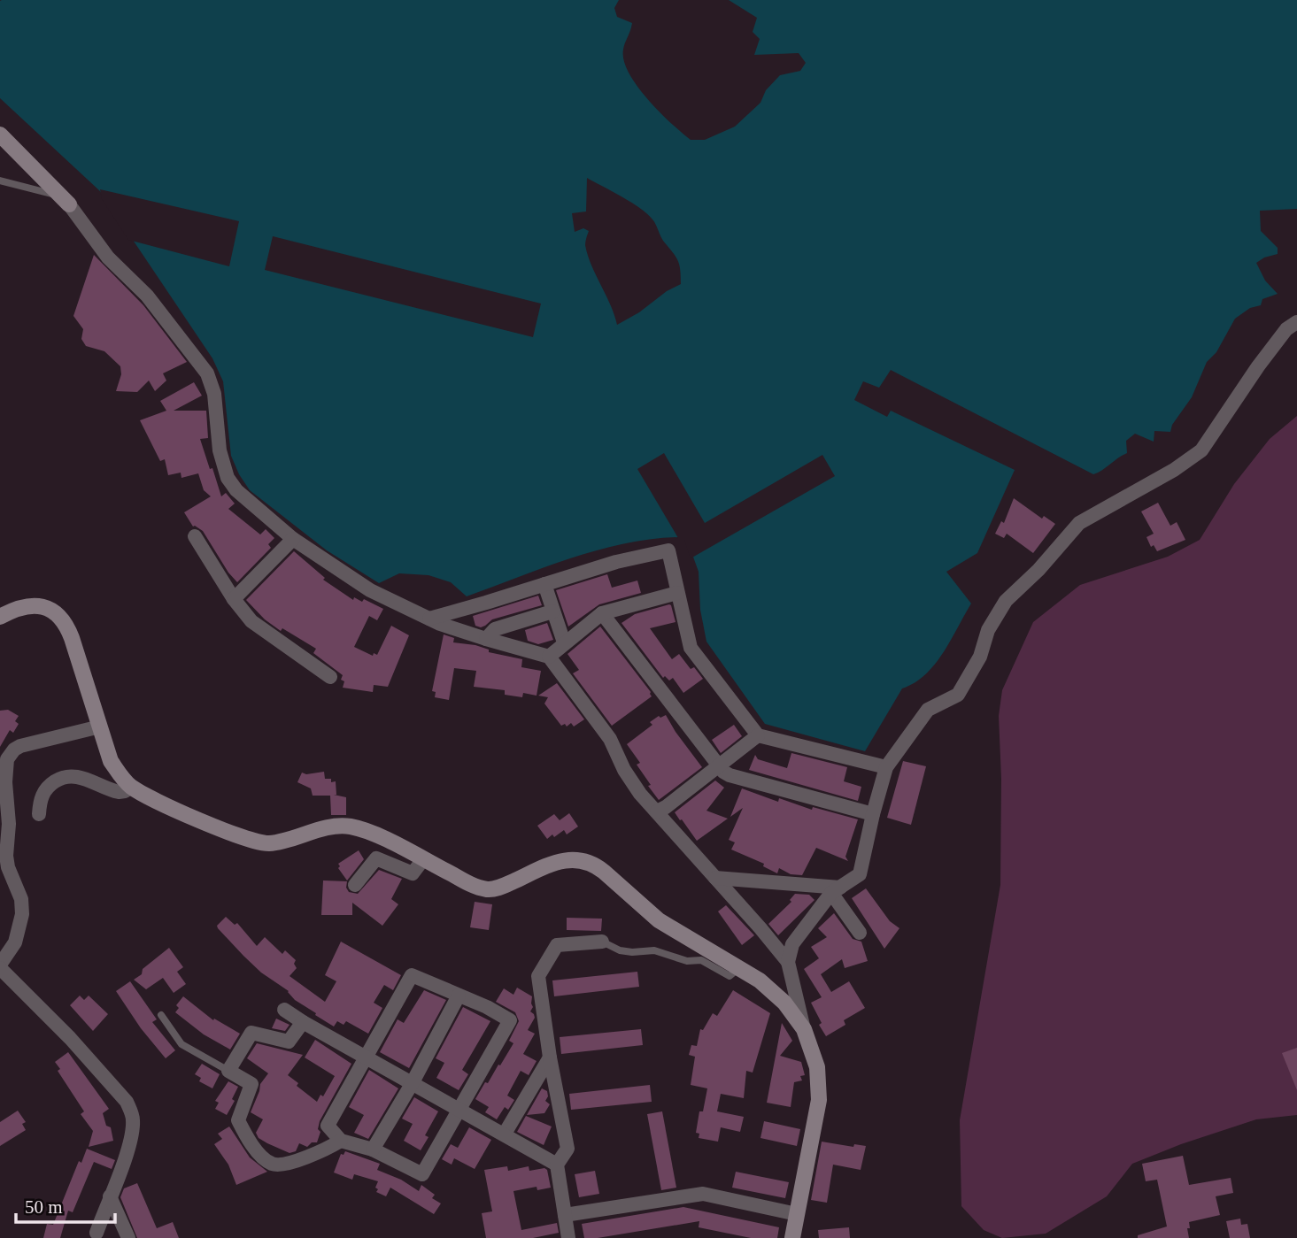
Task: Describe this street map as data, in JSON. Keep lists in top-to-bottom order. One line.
{"scale_bar":"50 m"}
